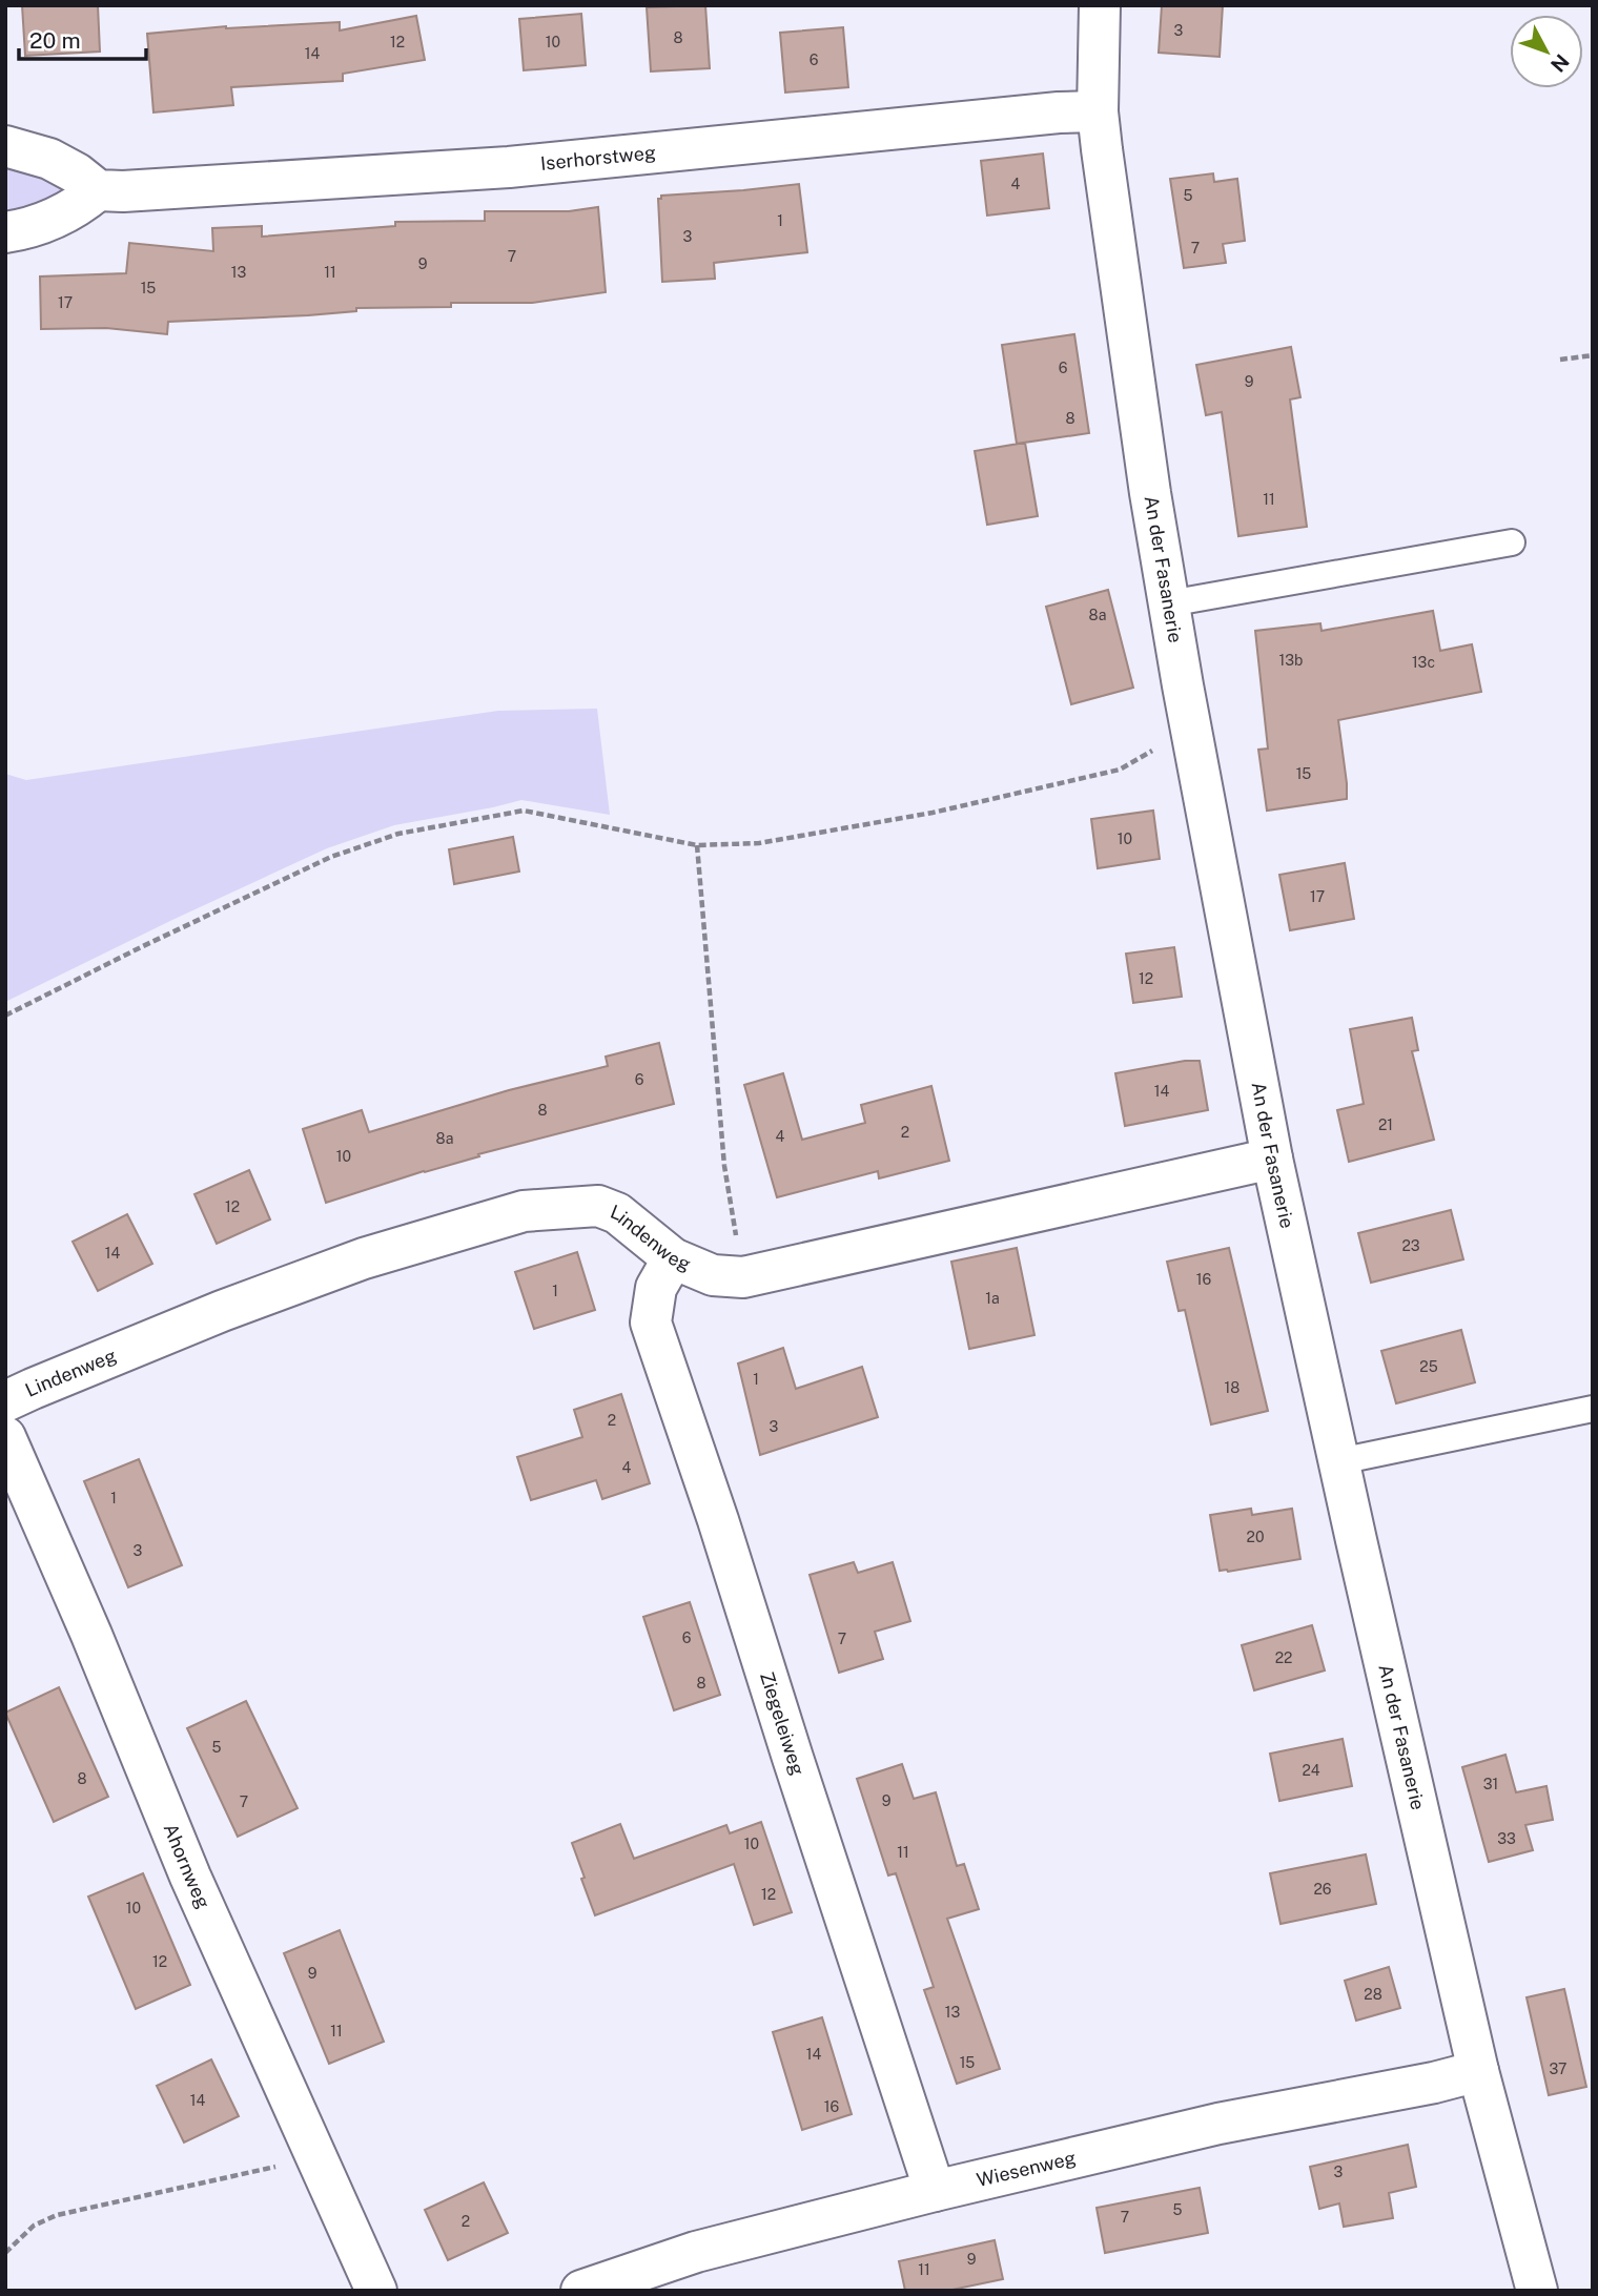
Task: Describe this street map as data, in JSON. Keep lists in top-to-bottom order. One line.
{"streets":{"street":["Iserhorstweg","An der Fasanerie","Lindenweg","Ziegeleiweg","Ahornweg","Wiesenweg"]},"crossings":[["Iserhorstweg","An der Fasanerie"],["An der Fasanerie","Lindenweg"],["An der Fasanerie","Wiesenweg"],["Lindenweg","Ziegeleiweg"],["Ziegeleiweg","Wiesenweg"]],"house_numbers":["3","8","12","10","14","6","4","5","1","3","7","7","9","13","11","15","17","6","9","8","11","8a","13b","13c","15","10","17","12","6","14","8","21","2","4","8a","10","12","23","14","16","1","1a","25","1","18","2","3","4","1","20","3","6","7","22","8","5","24","8","31","9","7","33","10","11","26","12","10","12","9","28","13","11","14","15","37","14","16","3","5","7","2","9","11"],"scale_bar":"20 m","north":"bottom right"}
